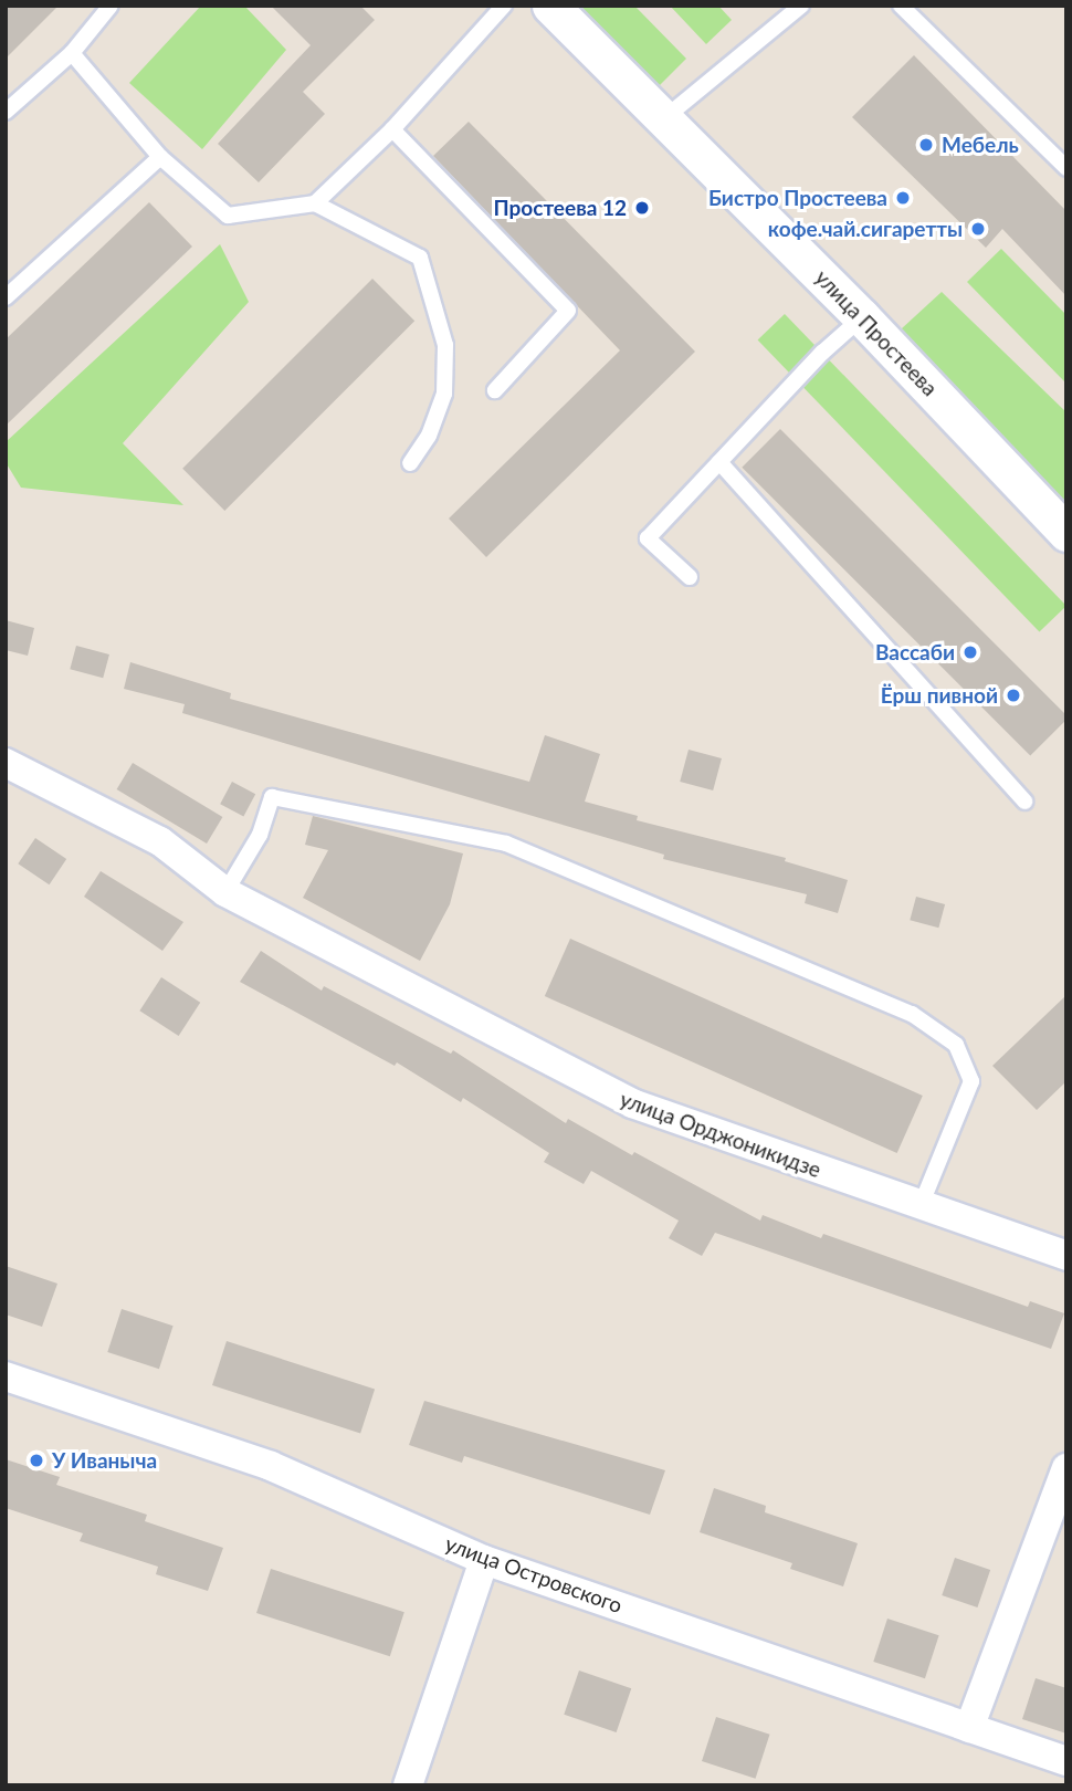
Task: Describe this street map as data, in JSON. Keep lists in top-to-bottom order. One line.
{"streets":{"street":["улица Простеева","улица Орджоникидзе","улица Островского"]},"places":["Мебель","Бистро Простеева","Простеева 12","кофе.чай.сигаретты","Вассаби","Ёрш пивной","У Иваныча"]}
